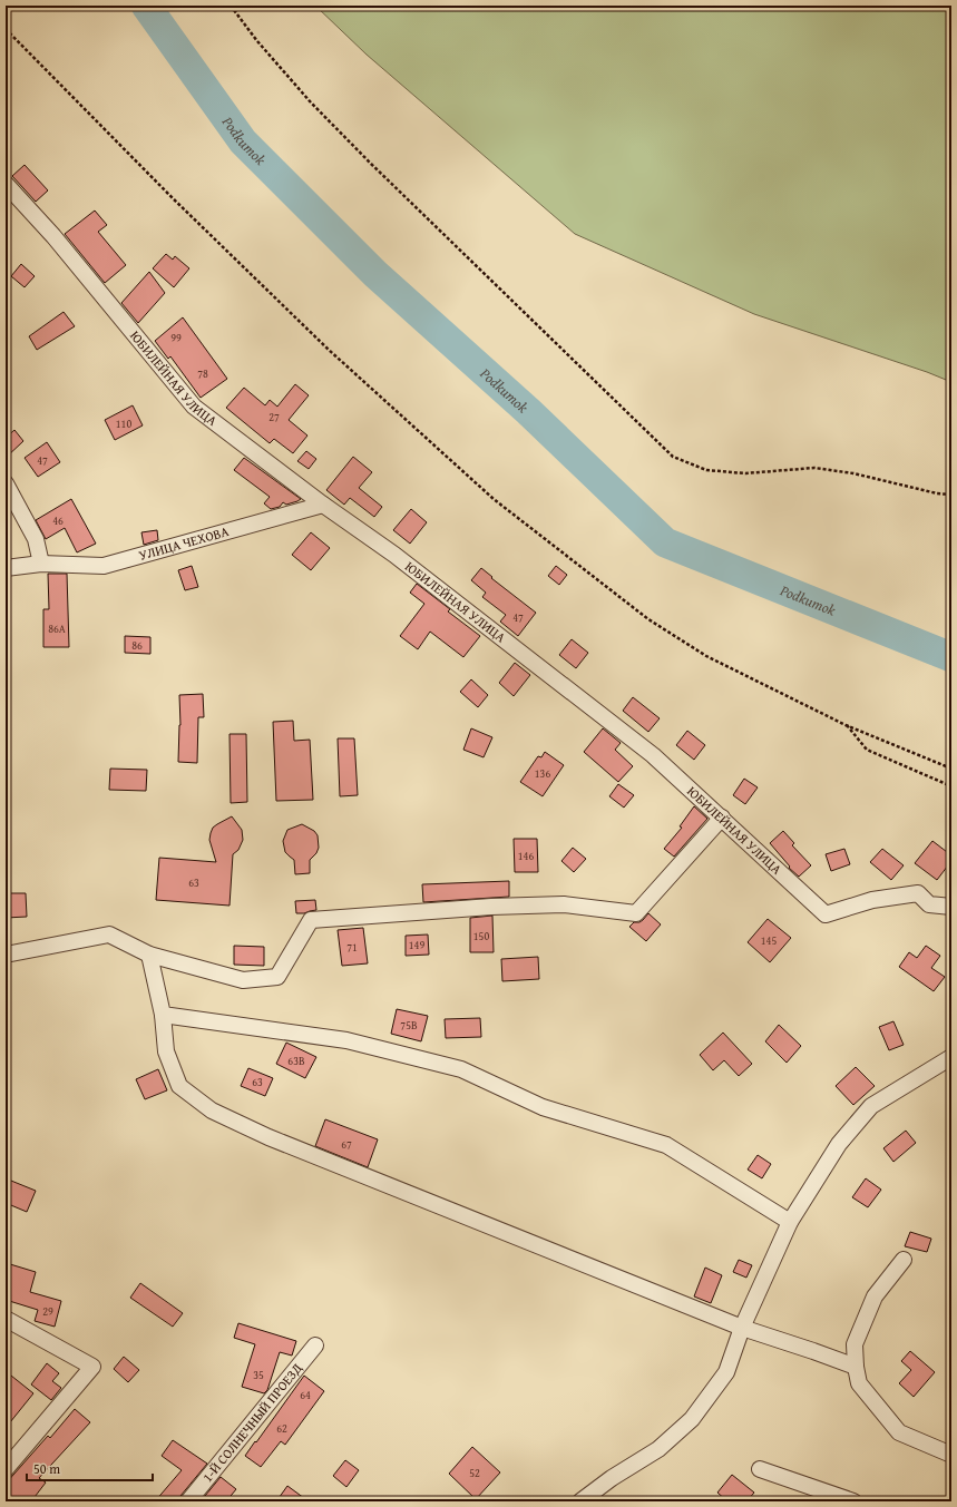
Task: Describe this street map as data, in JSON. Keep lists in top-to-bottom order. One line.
{"streets":{"street":["ЮБИЛЕЙНАЯ УЛИЦА","УЛИЦА ЧЕХОВА","1-Й СОЛНЕЧНЫЙ ПРОЕЗД"]},"crossings":[["ЮБИЛЕЙНАЯ УЛИЦА","УЛИЦА ЧЕХОВА"]],"water":["Podkumok"],"house_numbers":["99","78","27","110","47","46","47","86А","86","136","146","63","150","145","149","71","75В","63В","63","67","29","35","64","62","52"],"scale_bar":"50 m"}
